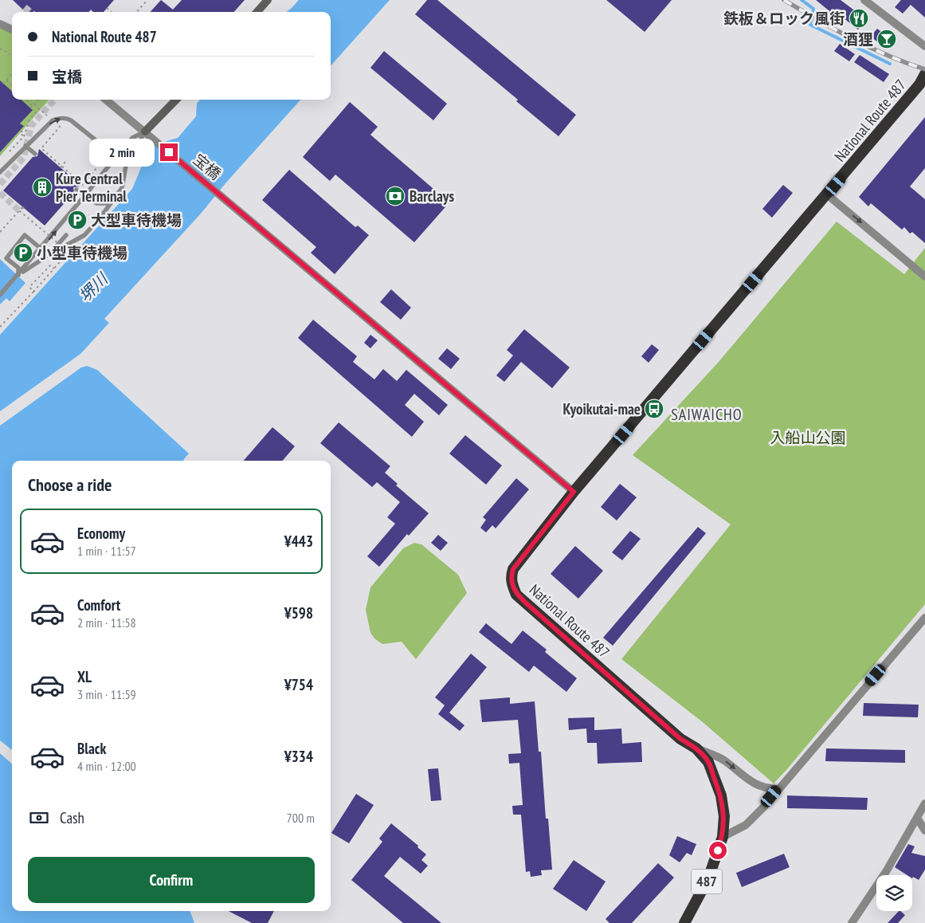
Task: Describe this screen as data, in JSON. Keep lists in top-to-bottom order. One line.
{"streets":{"highway":["National Route 487","487"],"street":["宝橋"]},"crossings":[["National Route 487","宝橋"]],"districts":["SAIWAICHO"],"water":["堺川"],"parks":["入船山公園"],"places":{"restaurant":["鉄板＆ロック風街"],"bar":["酒狸"],"building":["Kure Central Pier Terminal"],"bank":["Barclays"],"parking":["大型車待機場","小型車待機場"],"bus stop":["Kyoikutai-mae"]},"page":{"banner":["National Route 487","宝橋"],"bubble":"2 min","heading":"Choose a ride","list":[{"name":"Economy","note":"1 min · 11:57","value":"¥443"},{"name":"Comfort","note":"2 min · 11:58","value":"¥598"},{"name":"XL","note":"3 min · 11:59","value":"¥754"},{"name":"Black","note":"4 min · 12:00","value":"¥334"}],"pay":["Cash","700 m"],"buttons":"Confirm"}}
